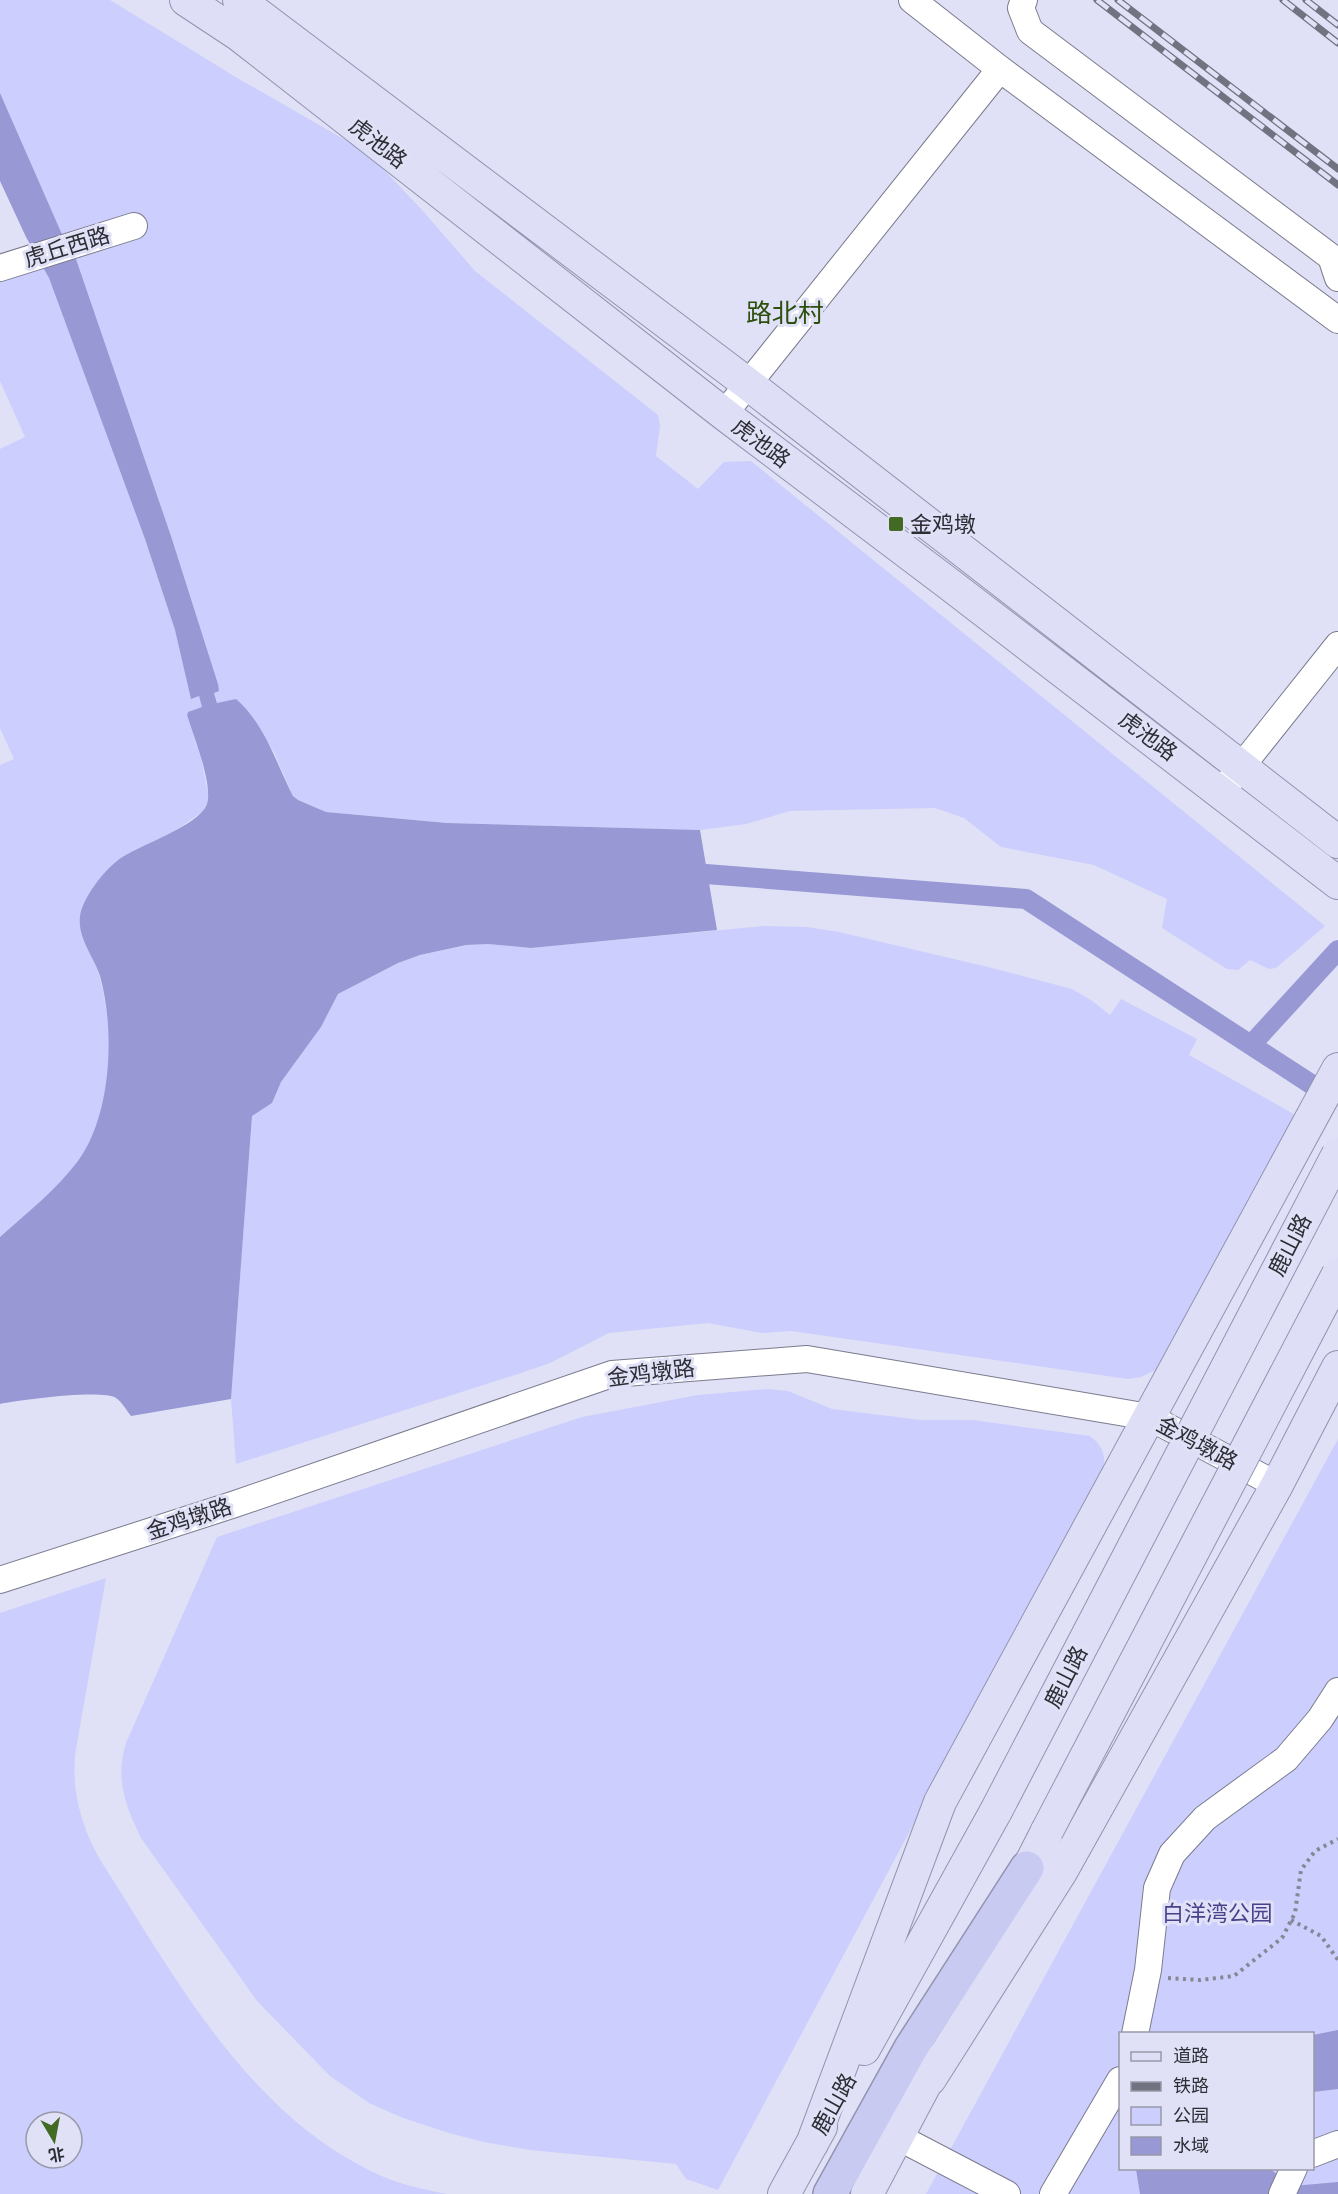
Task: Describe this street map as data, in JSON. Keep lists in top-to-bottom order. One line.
{"streets":{"main road":["虎池路","鹿山路"],"street":["虎丘西路","金鸡墩路"]},"districts":["路北村"],"parks":["白洋湾公园"],"places":{"transit":["金鸡墩"]},"legend":["道路","铁路","公园","水域"],"north":"bottom"}
